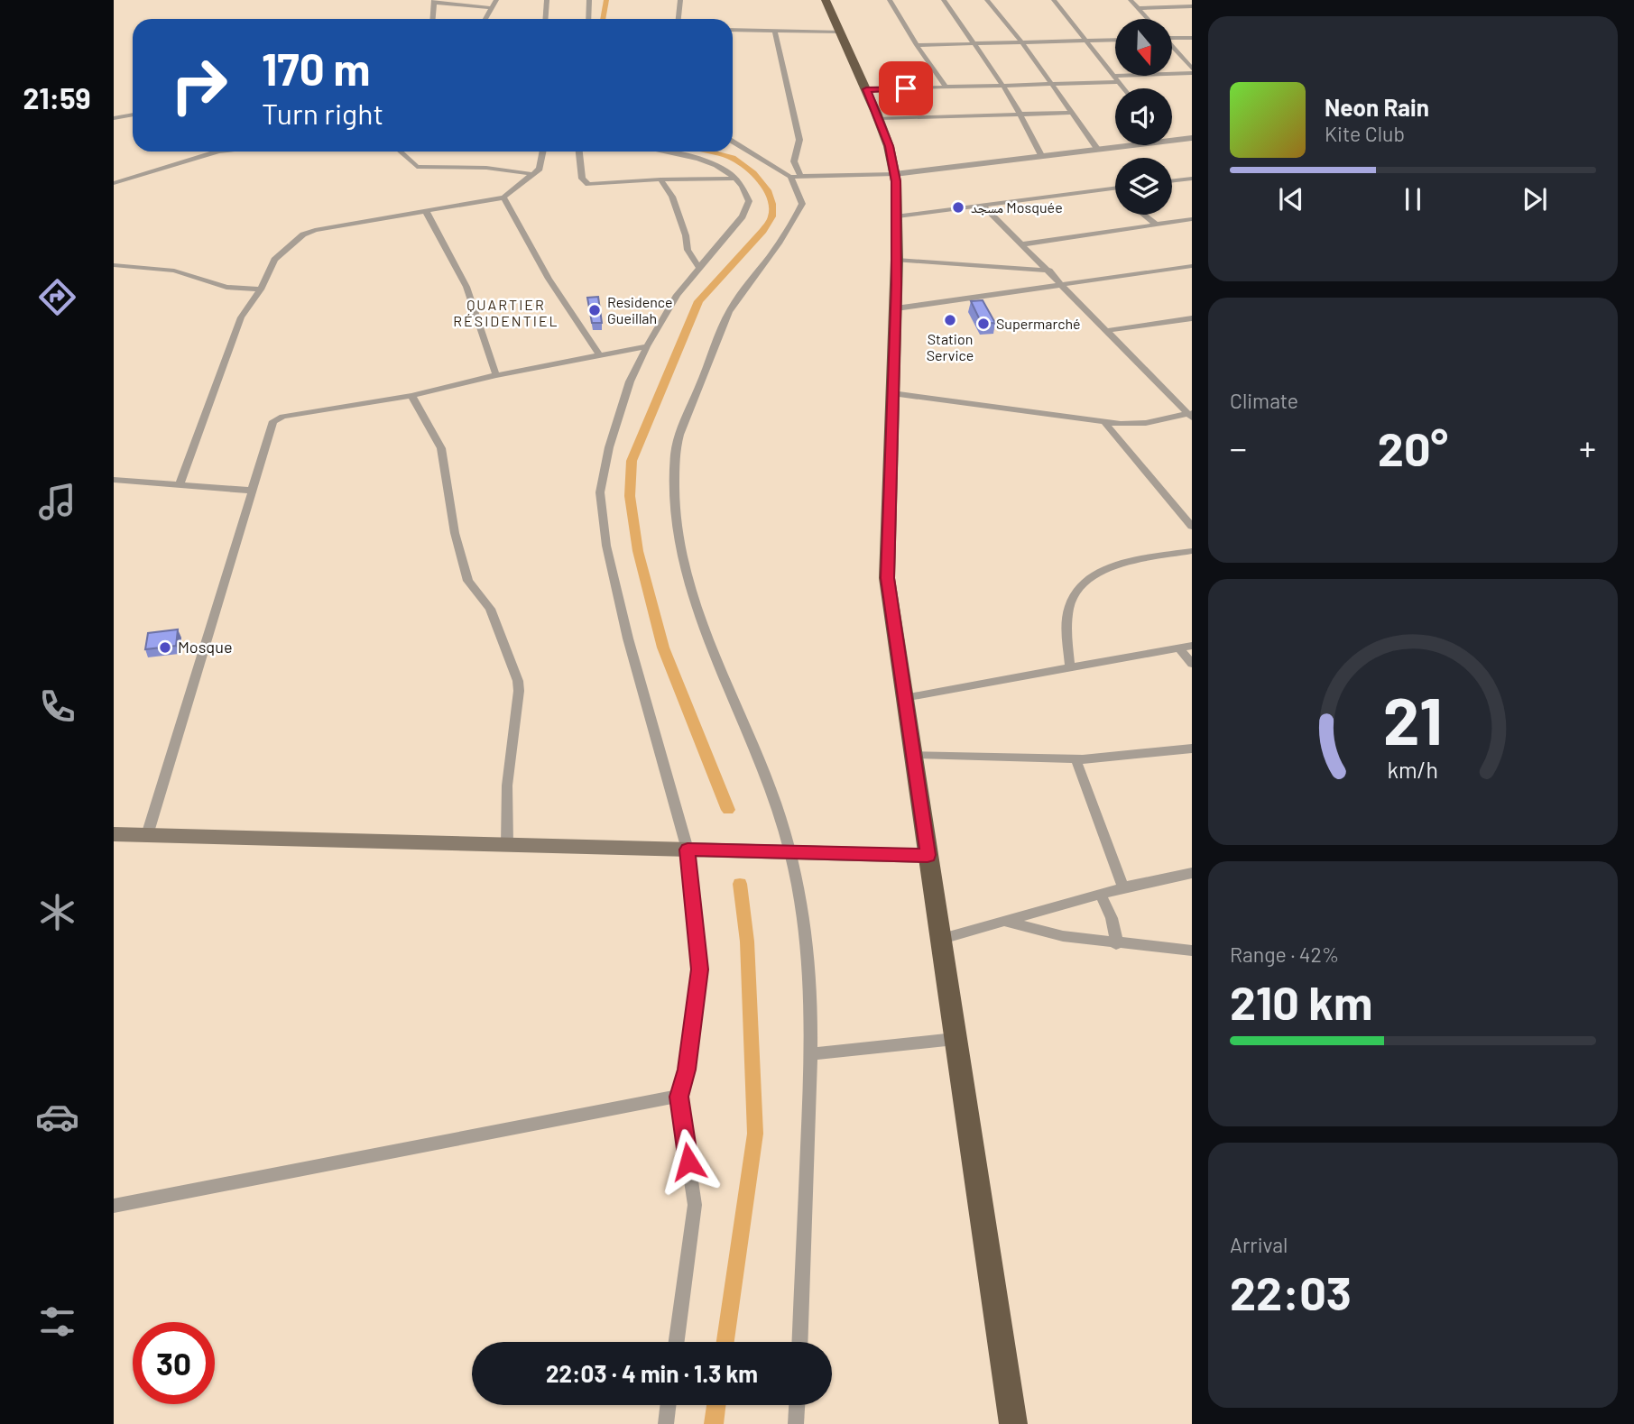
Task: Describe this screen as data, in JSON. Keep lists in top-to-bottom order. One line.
{"districts":["QUARTIER RÉSIDENTIEL"],"places":["مسجد Mosquée","Residence Gueillah","Station Service","Supermarché","Mosque"],"north":"bottom","page":{"tabs":"21:59","turn":["170 m","Turn right"],"song":["Neon Rain","Kite Club"],"tile":["Climate",["Range · 42%","210 km"],["Arrival","22:03"]],"heat":["−","20°","+"],"limit":"30","trip":"22:03 · 4 min · 1.3 km","gauge":["21","km/h"]}}
